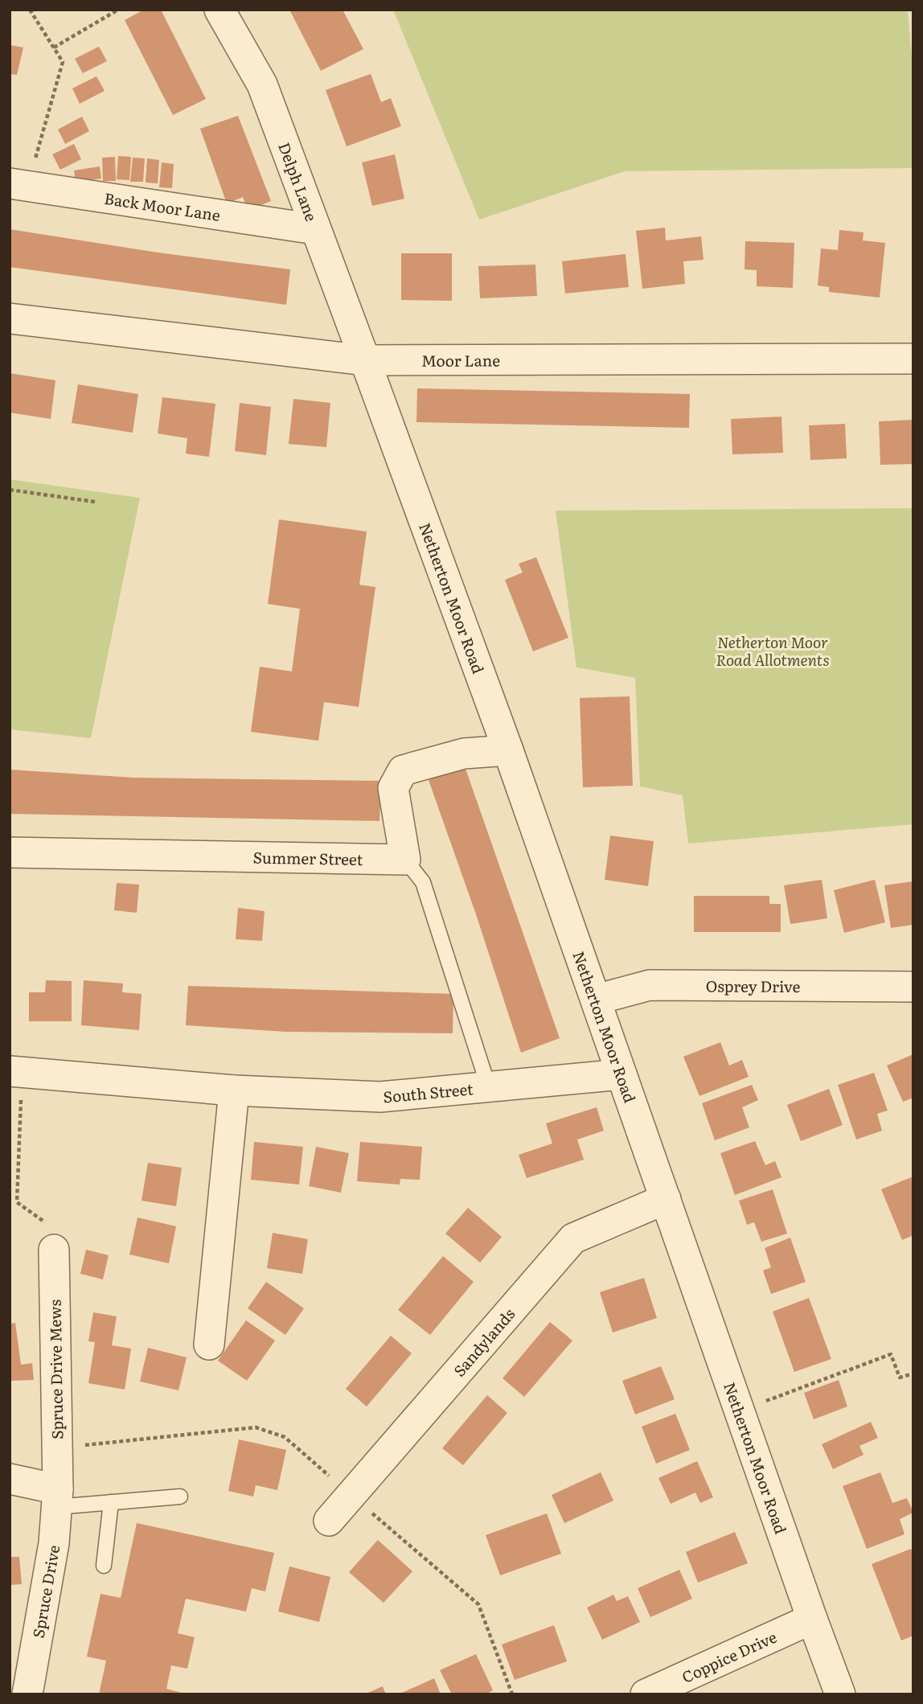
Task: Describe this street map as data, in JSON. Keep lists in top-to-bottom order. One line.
{"streets":{"street":["Delph Lane","Back Moor Lane","Moor Lane","Netherton Moor Road","Summer Street","Osprey Drive","South Street","Sandylands","Spruce Drive Mews","Spruce Drive","Coppice Drive"]},"crossings":[["Delph Lane","Back Moor Lane"],["Delph Lane","Moor Lane"],["Delph Lane","Netherton Moor Road"],["Moor Lane","Netherton Moor Road"],["Netherton Moor Road","Osprey Drive"],["Netherton Moor Road","South Street"],["Netherton Moor Road","Sandylands"],["Netherton Moor Road","Coppice Drive"],["Spruce Drive Mews","Spruce Drive"]],"parks":["Netherton Moor Road Allotments"]}
